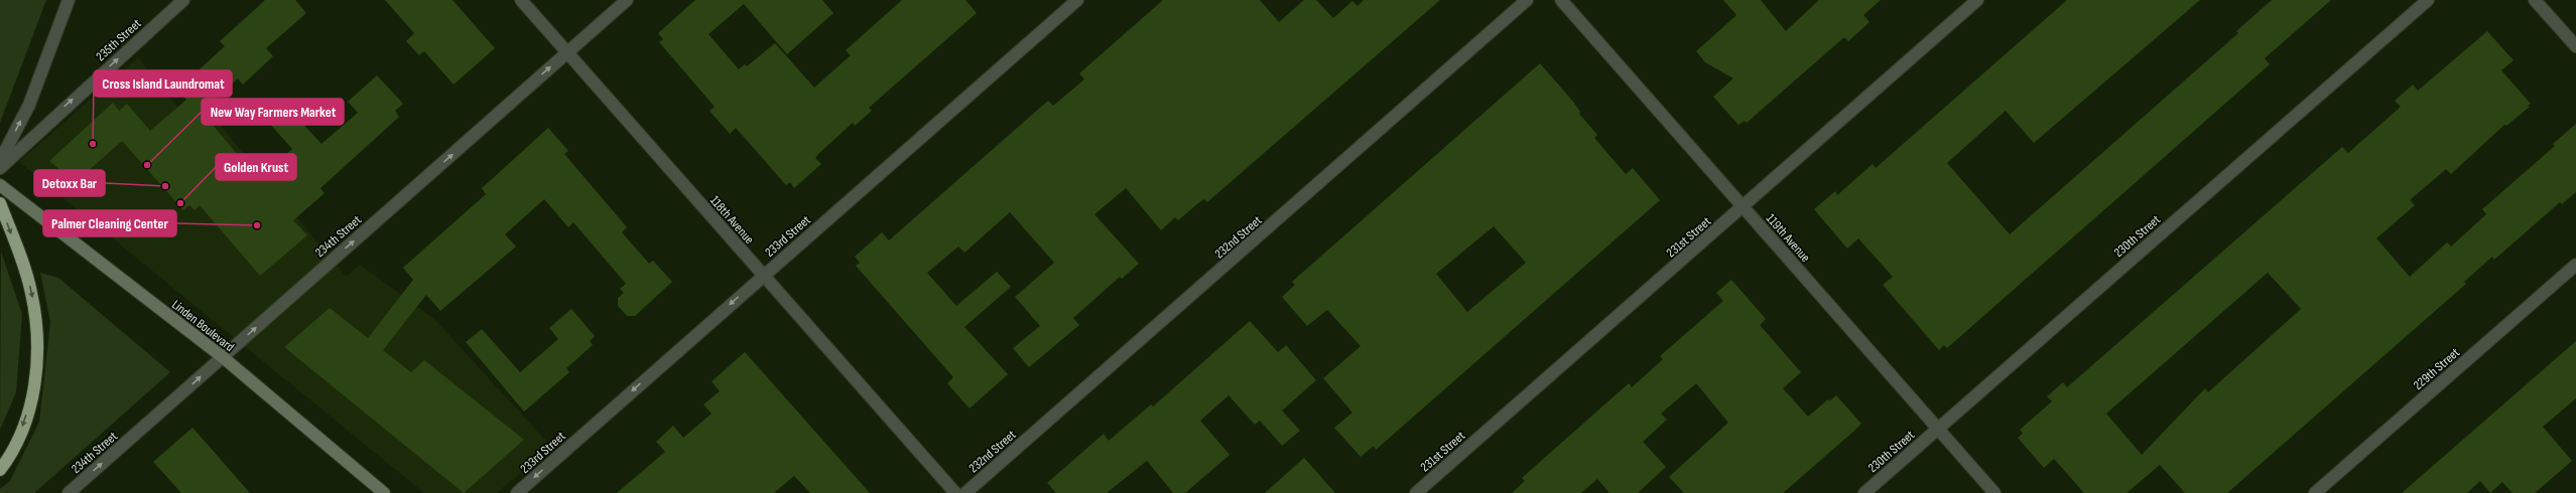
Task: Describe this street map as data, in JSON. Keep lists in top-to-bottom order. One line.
{"streets":{"main road":["Linden Boulevard"],"street":["235th Street","118th Avenue","234th Street","233rd Street","230th Street","232nd Street","231st Street","119th Avenue","229th Street"]},"crossings":[["118th Avenue","234th Street"],["118th Avenue","233rd Street"],["234th Street","Linden Boulevard"],["230th Street","119th Avenue"],["231st Street","119th Avenue"]],"one_way":["234th Street","233rd Street"],"places":["Cross Island Laundromat","New Way Farmers Market","Detoxx Bar","Golden Krust","Palmer Cleaning Center"]}
